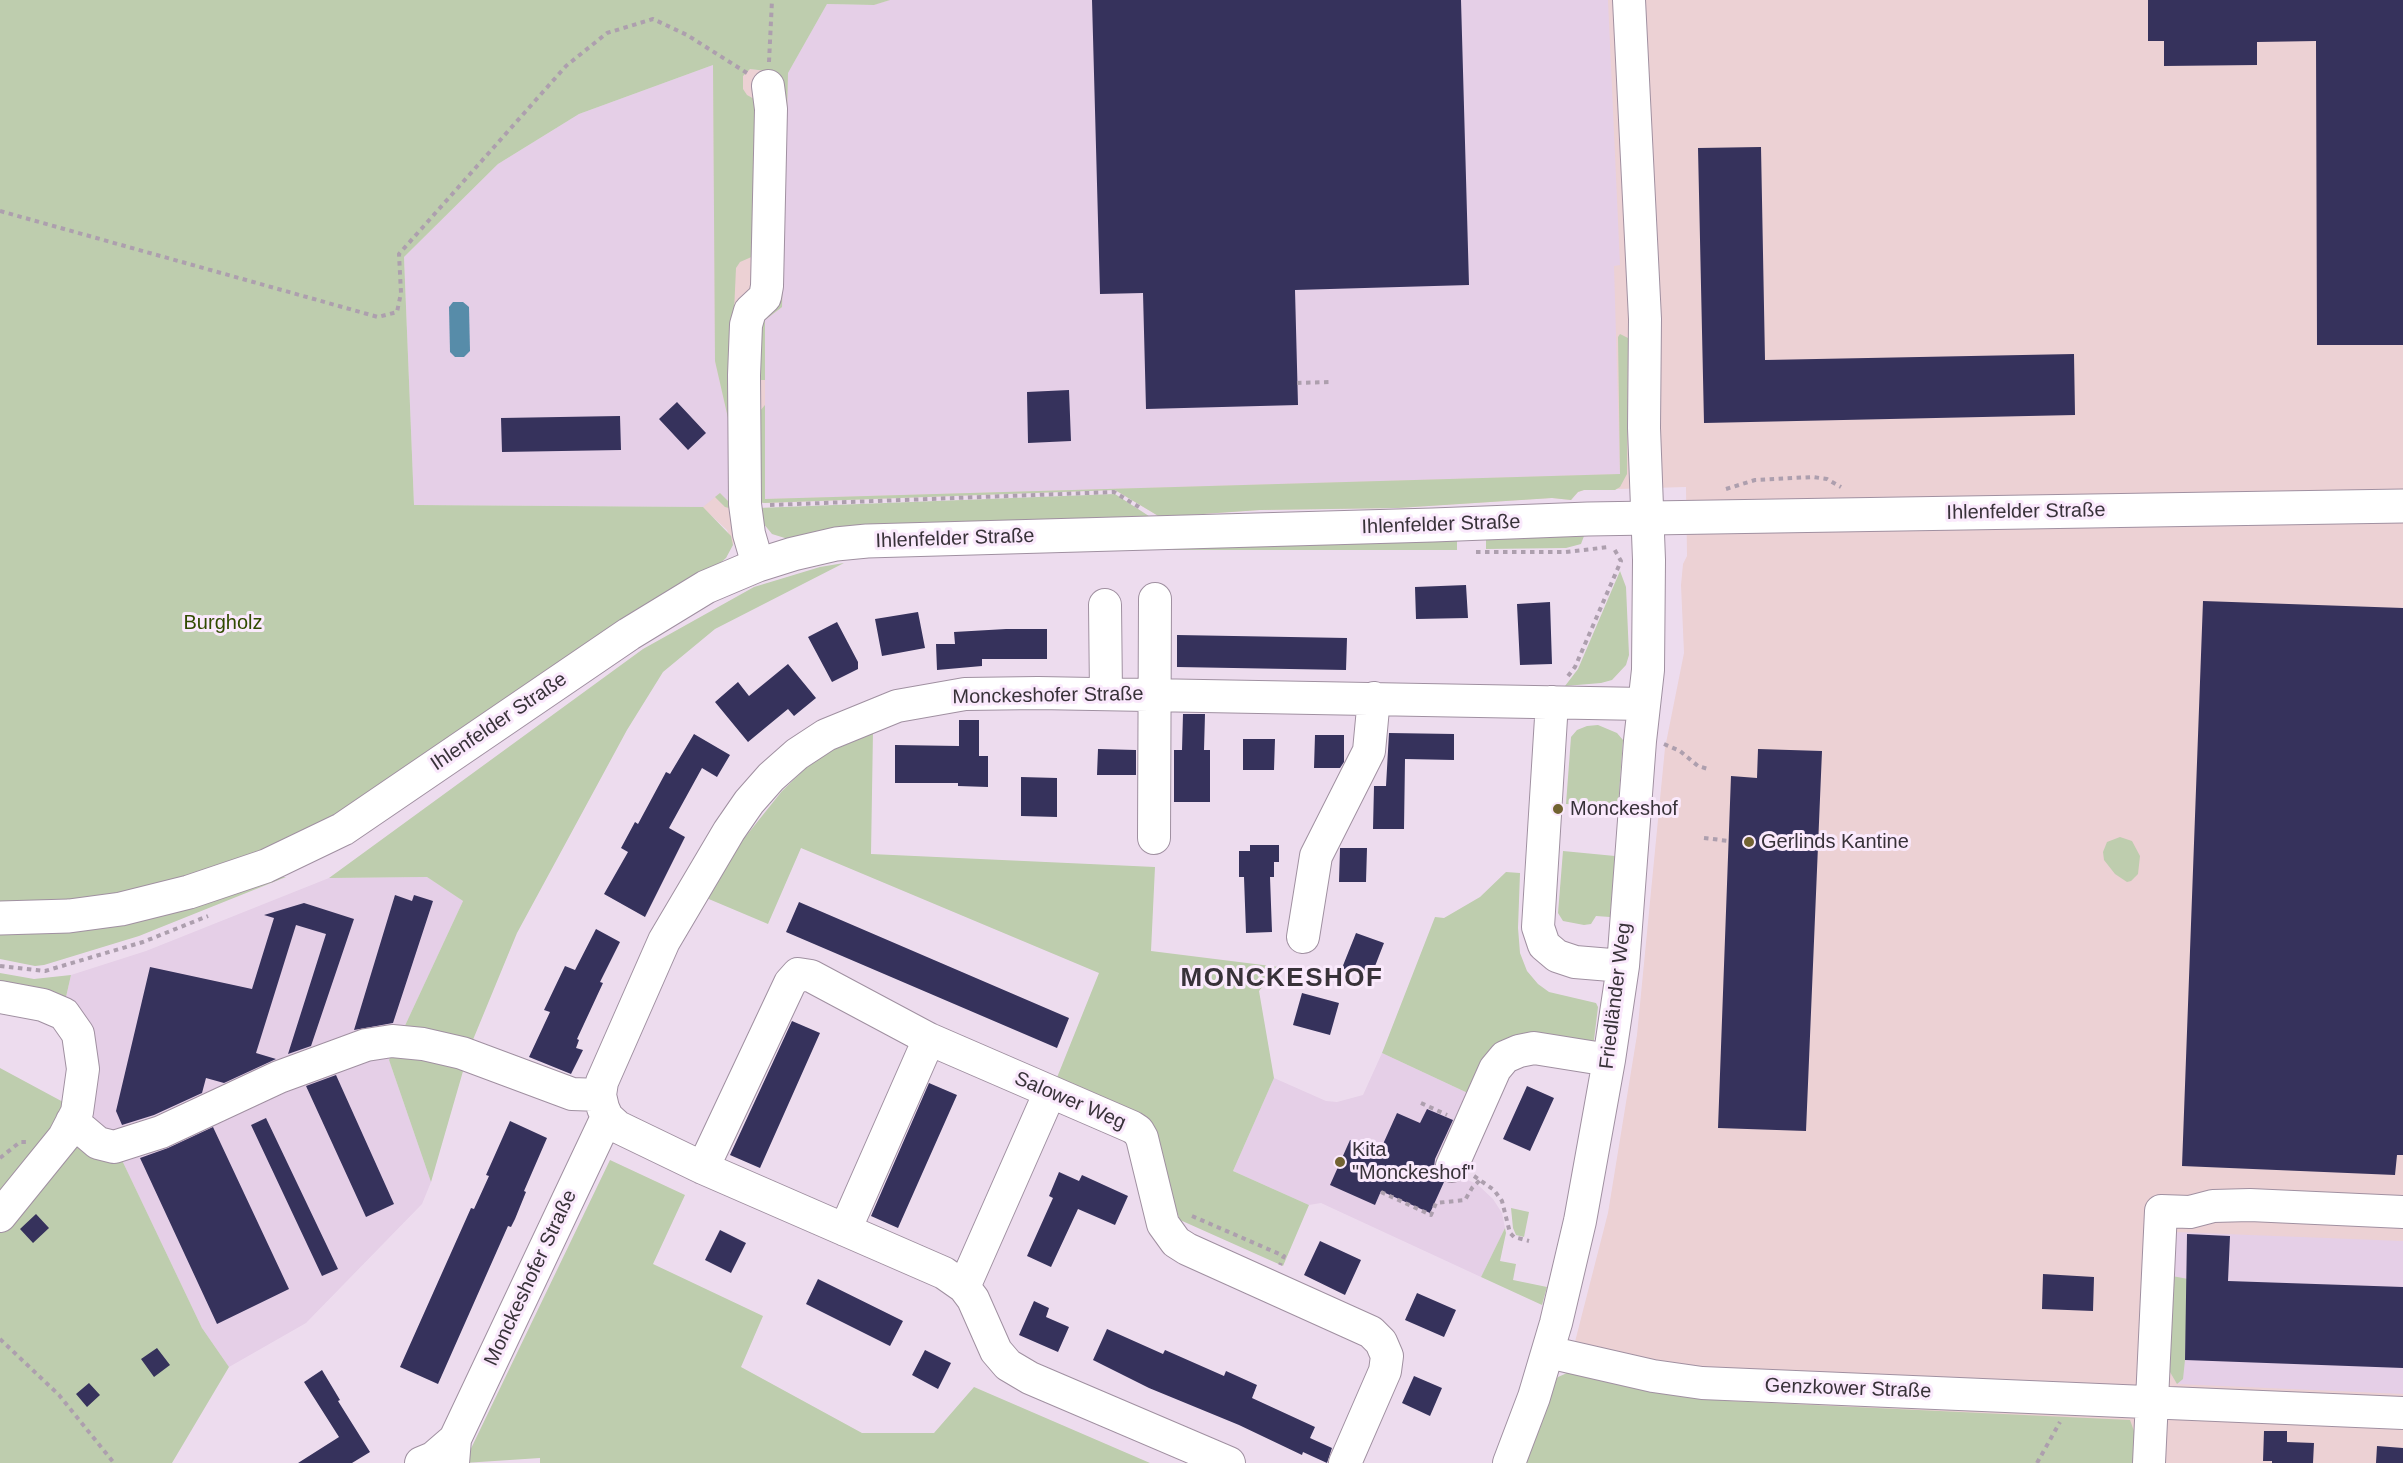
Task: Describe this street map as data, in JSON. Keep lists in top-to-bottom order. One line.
{"streets":{"main road":["Ihlenfelder Straße"],"street":["Monckeshofer Straße","Friedländer Weg","Salower Weg","Genzkower Straße"]},"crossings":[["Ihlenfelder Straße","Friedländer Weg"],["Monckeshofer Straße","Friedländer Weg"],["Friedländer Weg","Genzkower Straße"]],"districts":["MONCKESHOF"],"parks":["Burgholz"],"places":["Monckeshof","Gerlinds Kantine","Kita \"Monckeshof\""]}
